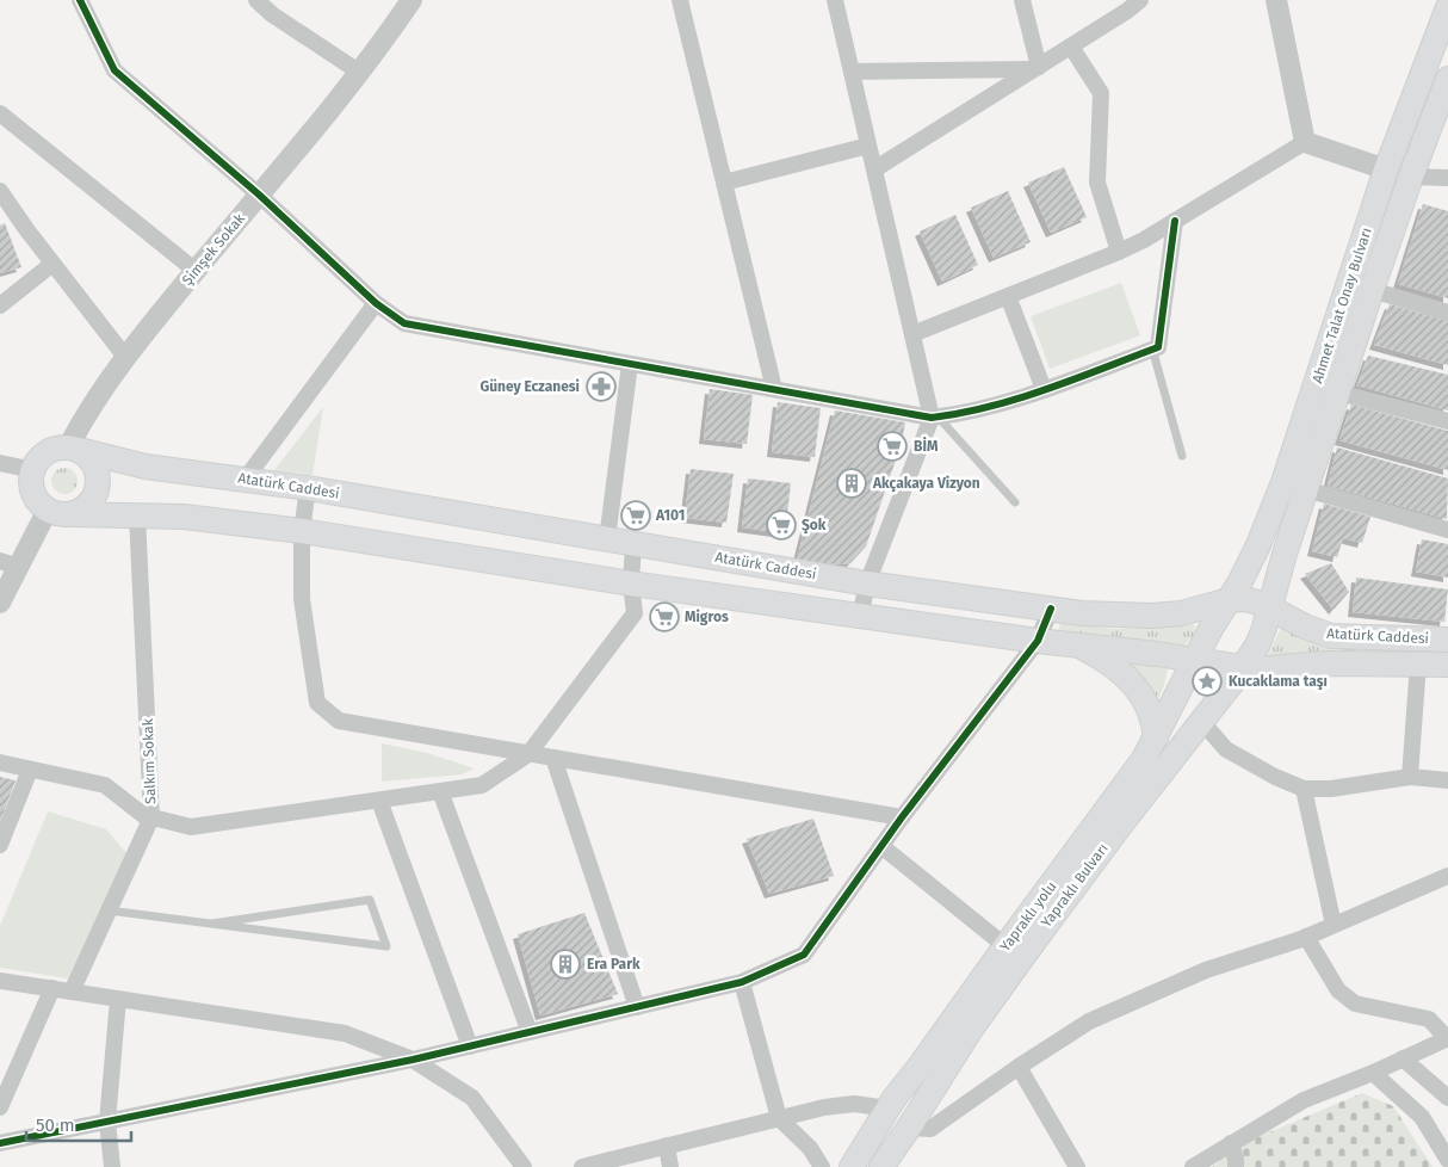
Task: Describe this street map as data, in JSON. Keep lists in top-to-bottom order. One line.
{"streets":{"main road":["Ahmet Talat Onay Bulvarı","Atatürk Caddesi","Yapraklı Bulvarı","Yapraklı yolu"],"street":["Şimşek Sokak","Salkım Sokak"]},"crossings":[["Şimşek Sokak","Atatürk Caddesi"],["Ahmet Talat Onay Bulvarı","Atatürk Caddesi"],["Ahmet Talat Onay Bulvarı","Yapraklı Bulvarı"],["Atatürk Caddesi","Salkım Sokak"],["Atatürk Caddesi","Yapraklı Bulvarı"],["Atatürk Caddesi","Yapraklı yolu"]],"places":{"pharmacy":["Güney Eczanesi"],"supermarket":["BİM","A101","Şok","Migros"],"building":["Akçakaya Vizyon","Era Park"],"place":["Kucaklama taşı"]},"scale_bar":"50 m"}
